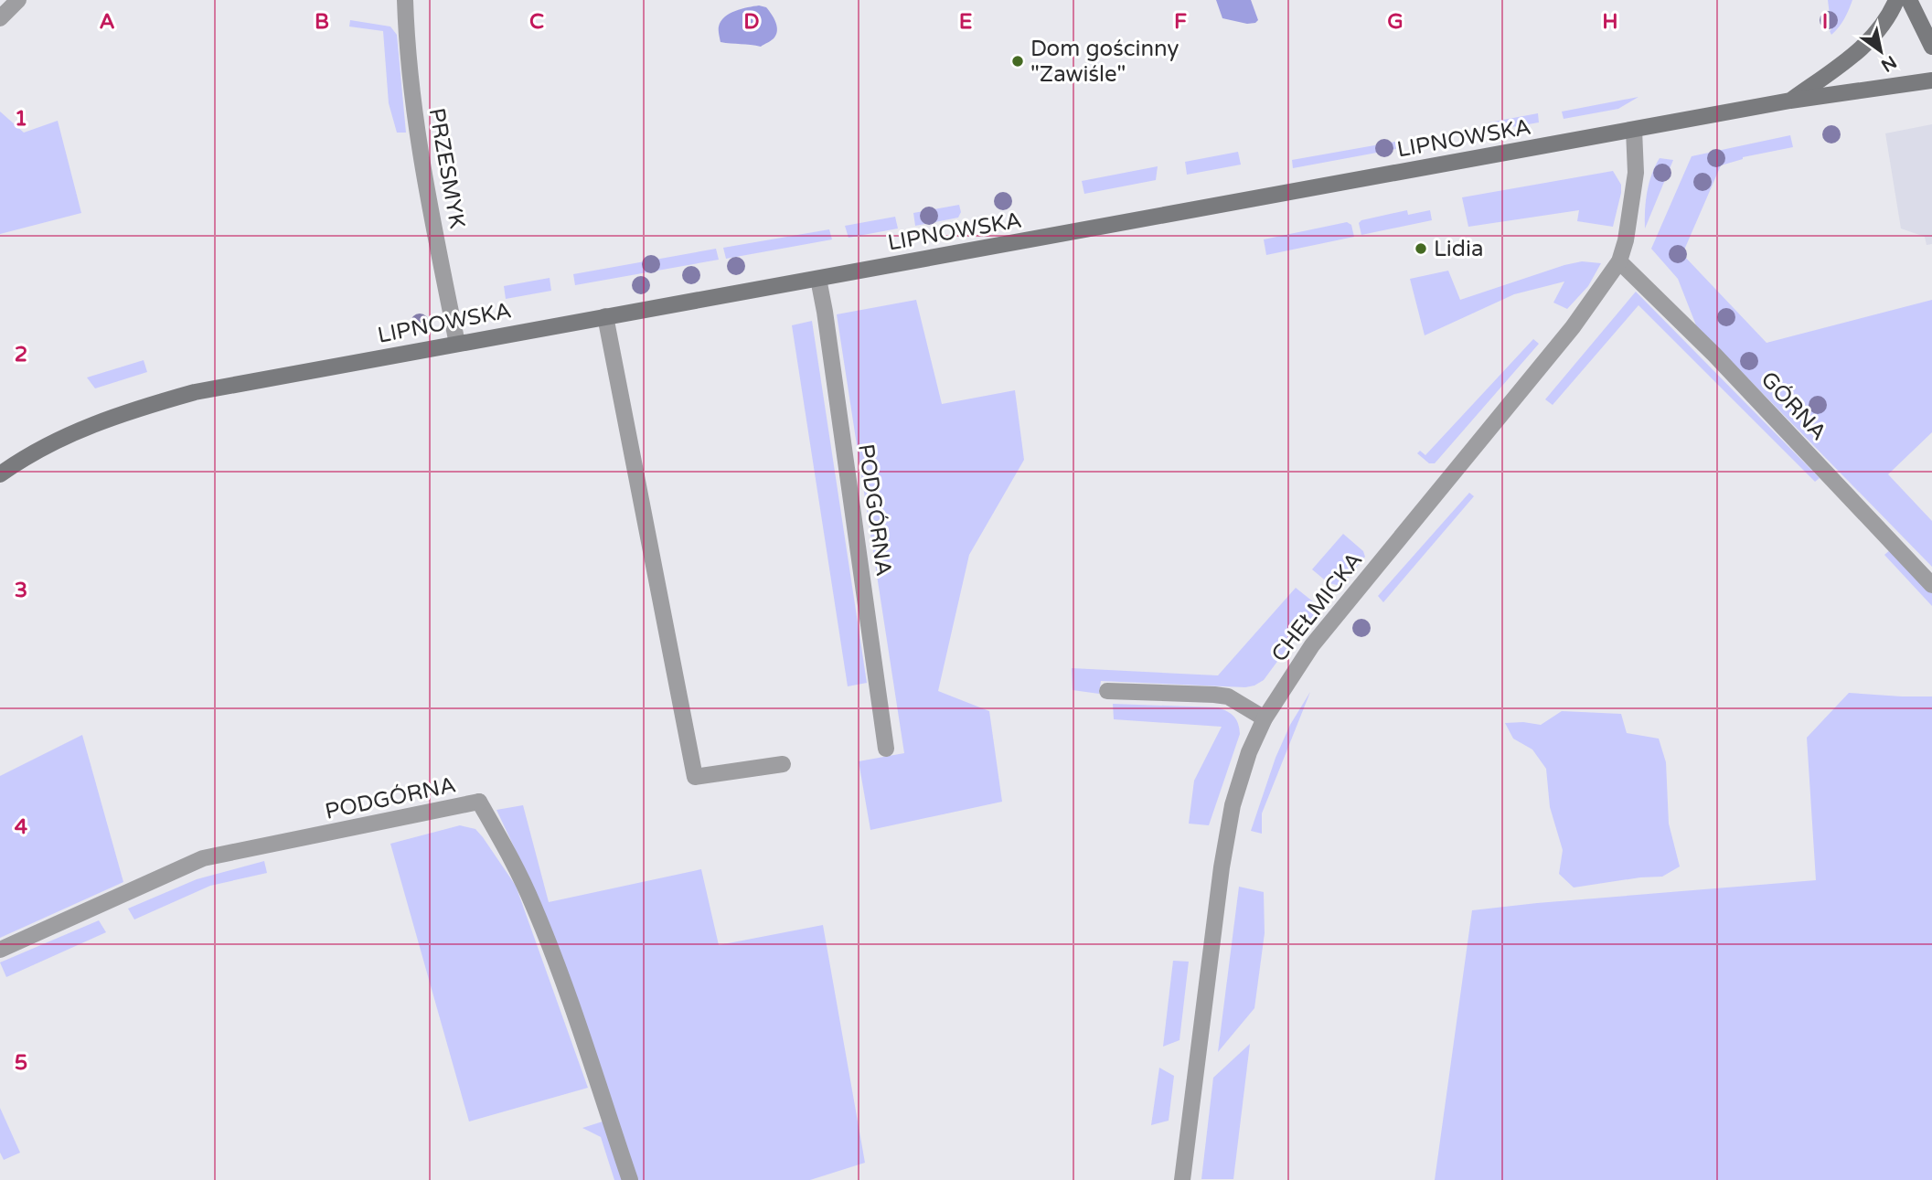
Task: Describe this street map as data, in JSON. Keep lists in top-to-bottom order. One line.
{"streets":{"main road":["LIPNOWSKA"],"street":["PRZESMYK","GÓRNA","PODGÓRNA","CHEŁMICKA"]},"crossings":[["LIPNOWSKA","PRZESMYK"],["LIPNOWSKA","PODGÓRNA"],["LIPNOWSKA","CHEŁMICKA"],["GÓRNA","CHEŁMICKA"]],"places":["Dom gościnny \"Zawiśle\"","Lidia"],"north":"bottom right","grid":{"columns":["A","B","C","D","E","F","G","H","I"],"rows":["1","2","3","4","5"]}}
